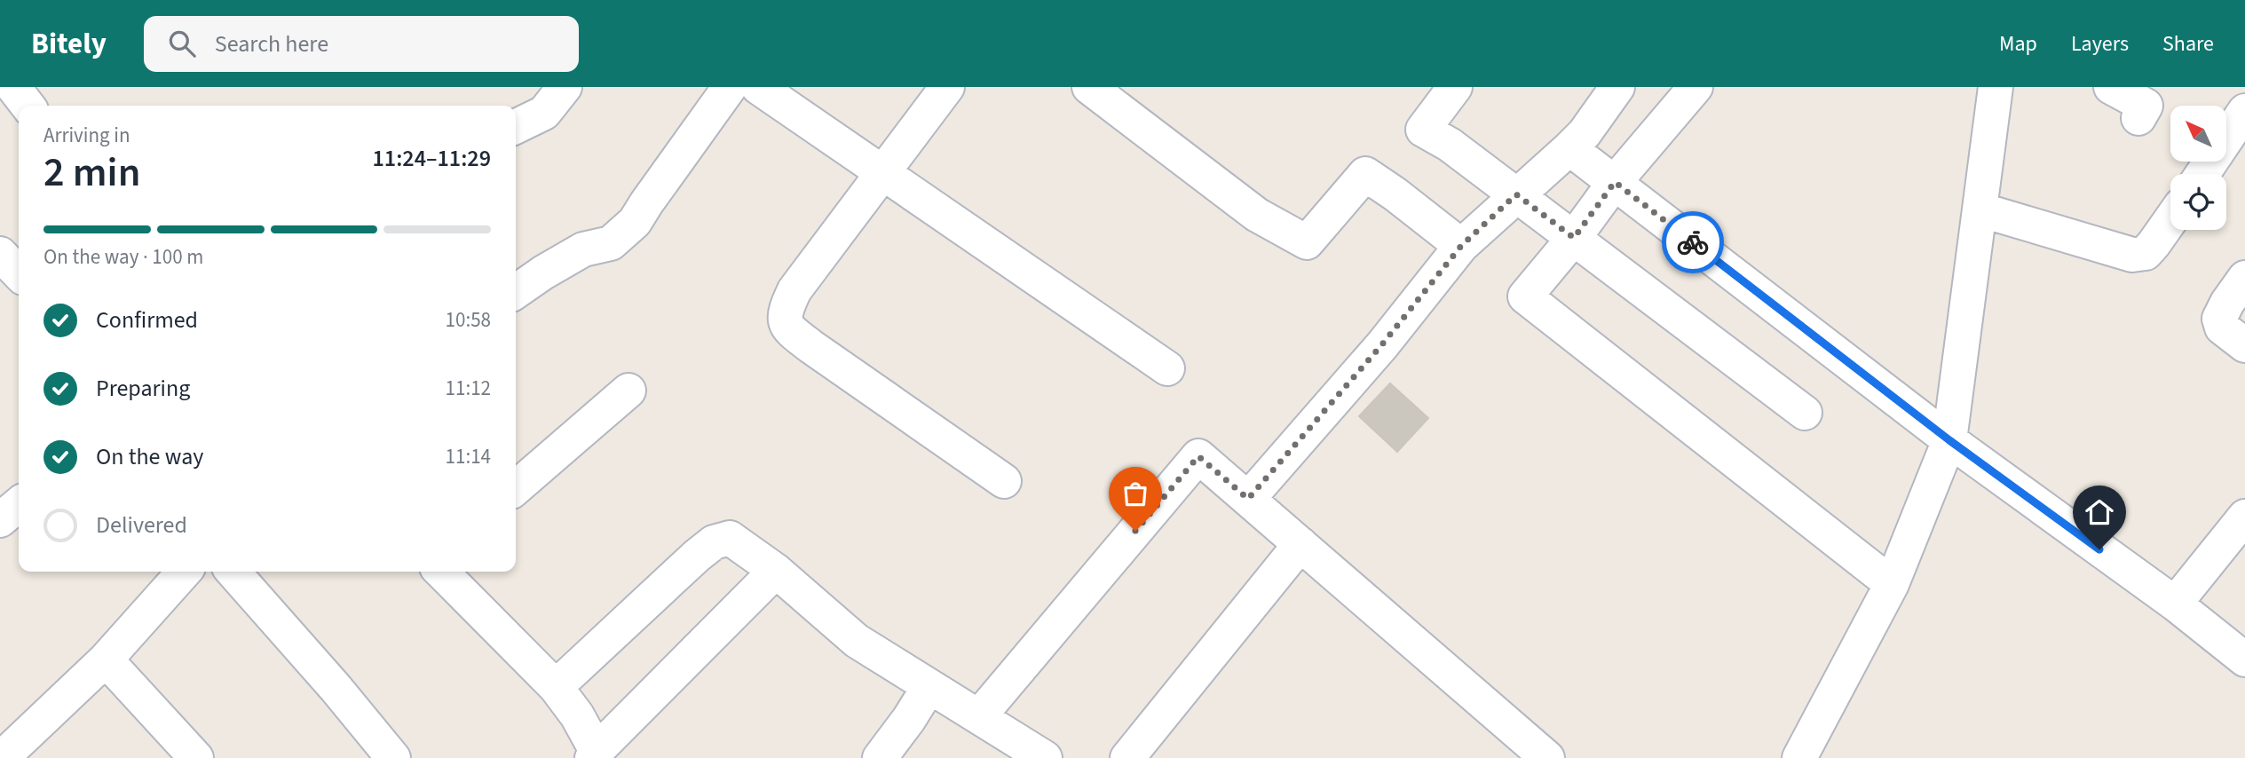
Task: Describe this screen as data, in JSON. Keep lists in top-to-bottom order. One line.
{"north":"top left","page":{"header":"Bitely","search":"Search here","nav":["Map","Layers","Share"],"heading":["2 min","Arriving in","11:24–11:29"],"bar":"On the way · 100 m","list":[["Confirmed","10:58"],["Preparing","11:12"],["On the way","11:14"],"Delivered"]}}
